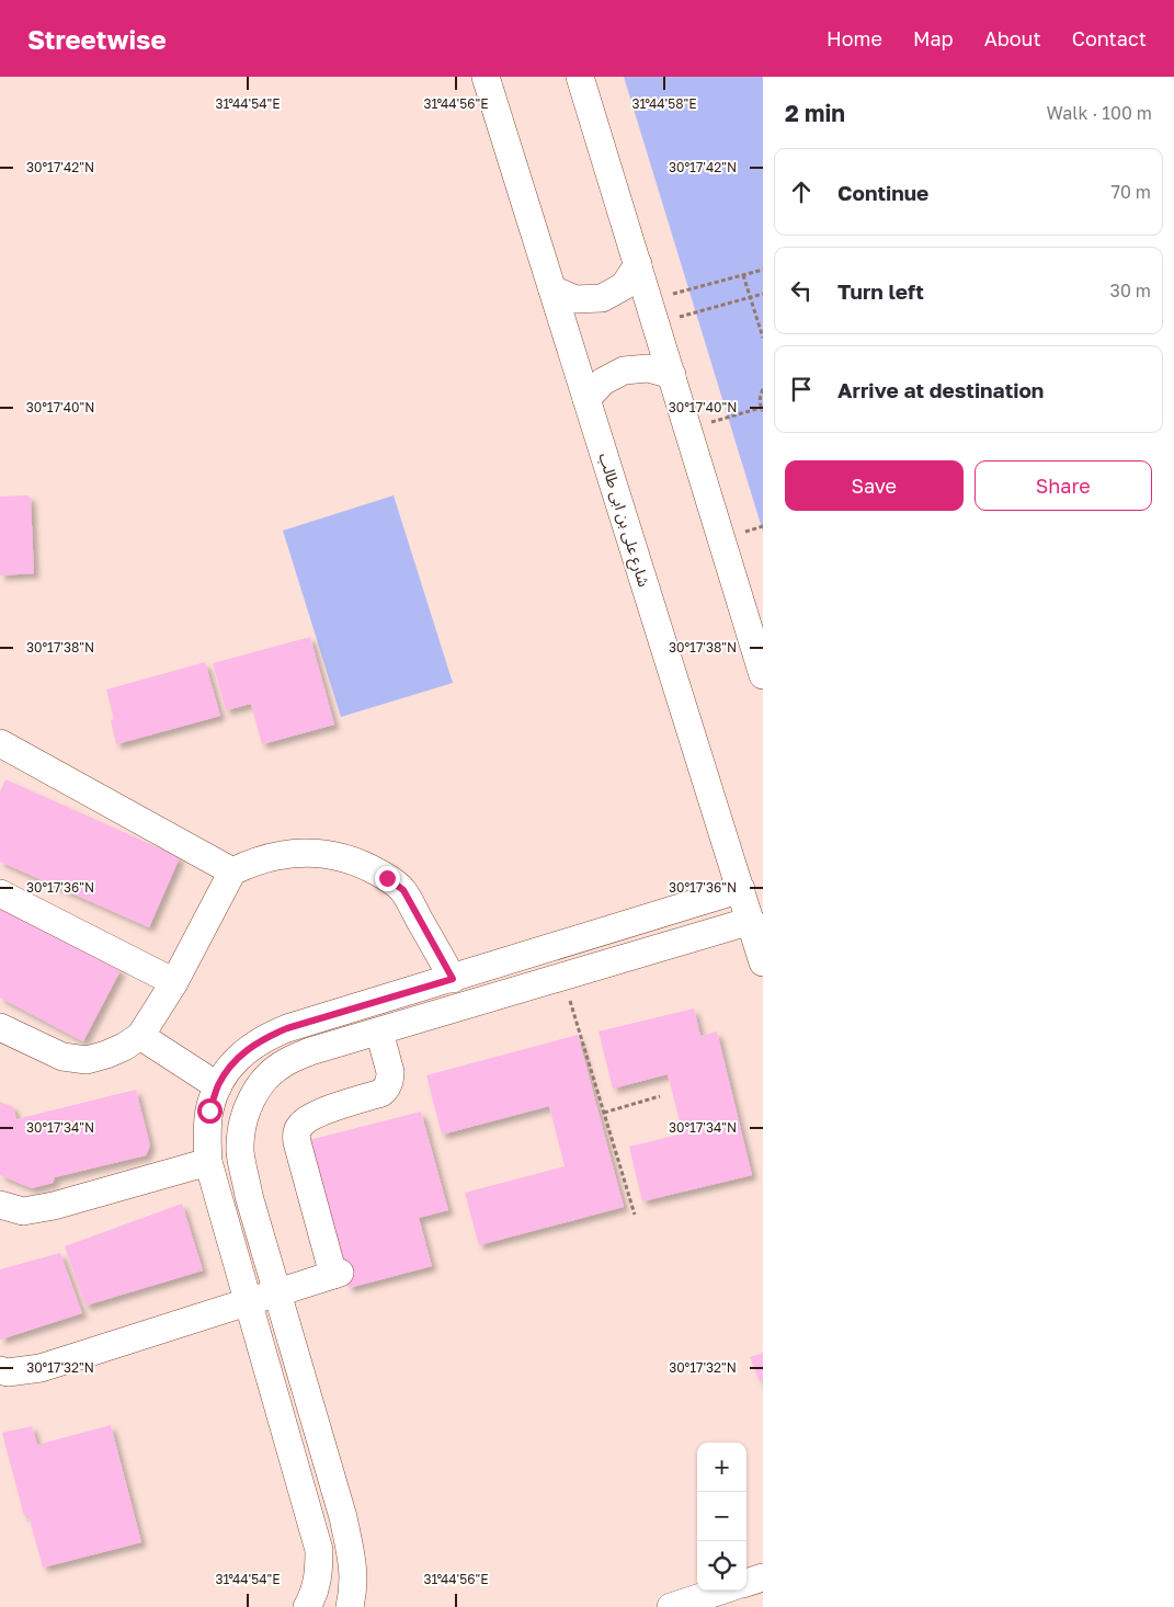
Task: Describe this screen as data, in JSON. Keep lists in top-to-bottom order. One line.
{"streets":{"street":["شارع على بن ابى طالب"]},"page":{"header":"Streetwise","nav":["Home","Map","About","Contact"],"heading":["2 min","Walk · 100 m"],"list":[["Continue","70 m"],["Turn left","30 m"],"Arrive at destination"],"buttons":["Save","Share"],"map_buttons":["+","−"]},"coordinates":["31°44'54\"E","31°44'56\"E","31°44'58\"E","30°17'42\"N","30°17'40\"N","30°17'38\"N","30°17'36\"N","30°17'34\"N","30°17'32\"N"]}
